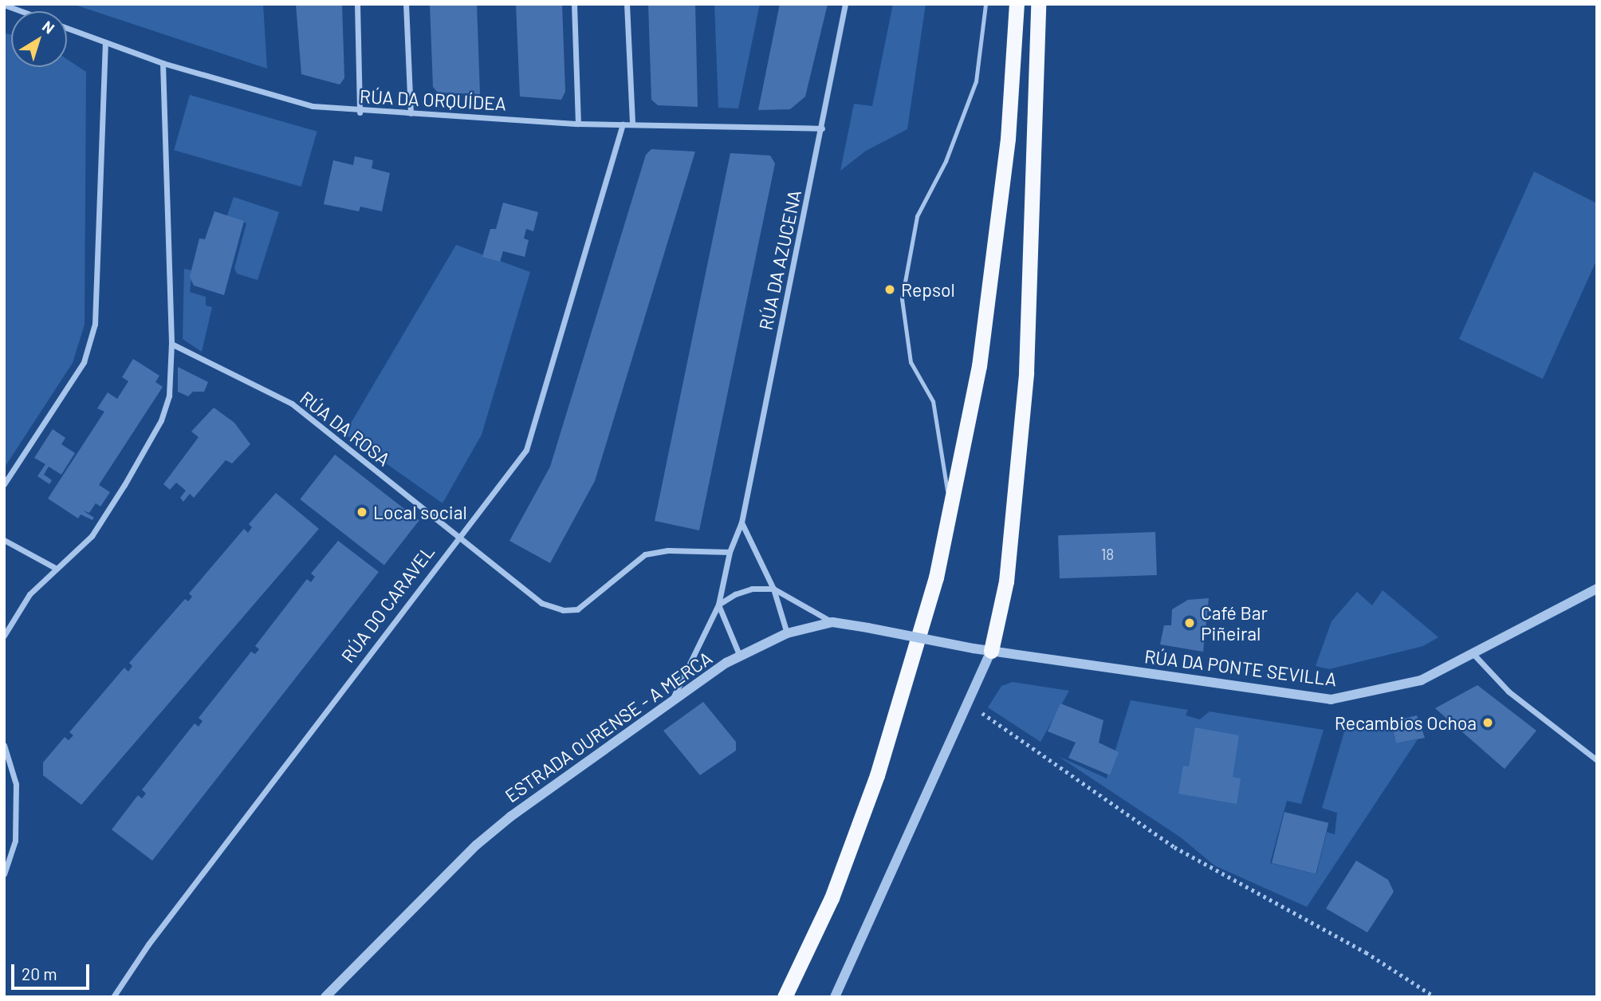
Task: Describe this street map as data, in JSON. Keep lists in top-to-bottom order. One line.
{"streets":{"street":["RÚA DA ORQUÍDEA","RÚA DA AZUCENA","RÚA DA ROSA","RÚA DO CARAVEL","RÚA DA PONTE SEVILLA","ESTRADA OURENSE - A MERCA"]},"crossings":[["RÚA DA ORQUÍDEA","RÚA DA AZUCENA"],["RÚA DA ORQUÍDEA","RÚA DO CARAVEL"],["RÚA DA AZUCENA","RÚA DA ROSA"],["RÚA DA AZUCENA","ESTRADA OURENSE - A MERCA"],["RÚA DA ROSA","RÚA DO CARAVEL"],["RÚA DA PONTE SEVILLA","ESTRADA OURENSE - A MERCA"]],"places":["Repsol","Local social","Café Bar Piñeiral","Recambios Ochoa"],"house_numbers":["18"],"scale_bar":"20 m","north":"top right"}
